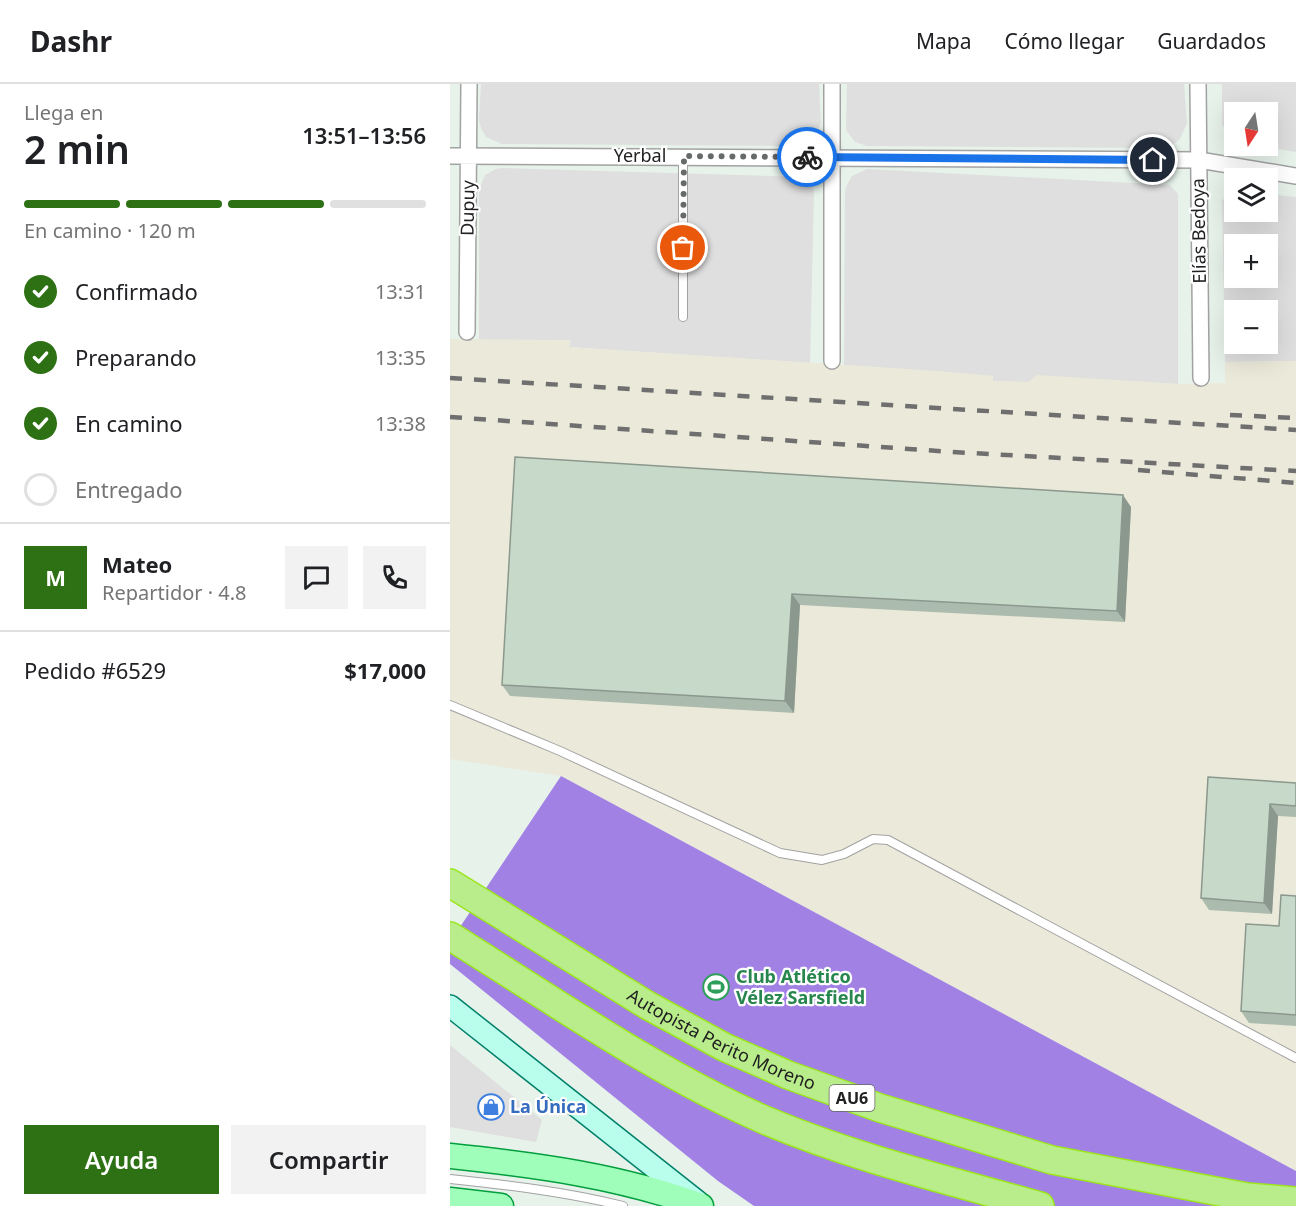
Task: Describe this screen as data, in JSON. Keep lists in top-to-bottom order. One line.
{"streets":{"highway":["Autopista Perito Moreno","AU6"],"street":["Yerbal","Dupuy","Elías Bedoya"]},"crossings":[["Yerbal","Dupuy"],["Yerbal","Elías Bedoya"]],"places":{"sports":["Club Atlético Vélez Sarsfield"],"shop":["La Única"]},"north":"bottom","page":{"header":"Dashr","nav":["Mapa","Cómo llegar","Guardados"],"heading":["2 min","Llega en","13:51–13:56"],"panel":["Mateo","Repartidor · 4.8","Pedido #6529","$17,000"],"map_buttons":["+","−"],"bar":"En camino · 120 m","list":[["Confirmado","13:31"],["Preparando","13:35"],["En camino","13:38"],"Entregado"],"round":"M","buttons":["Ayuda","Compartir"]}}
